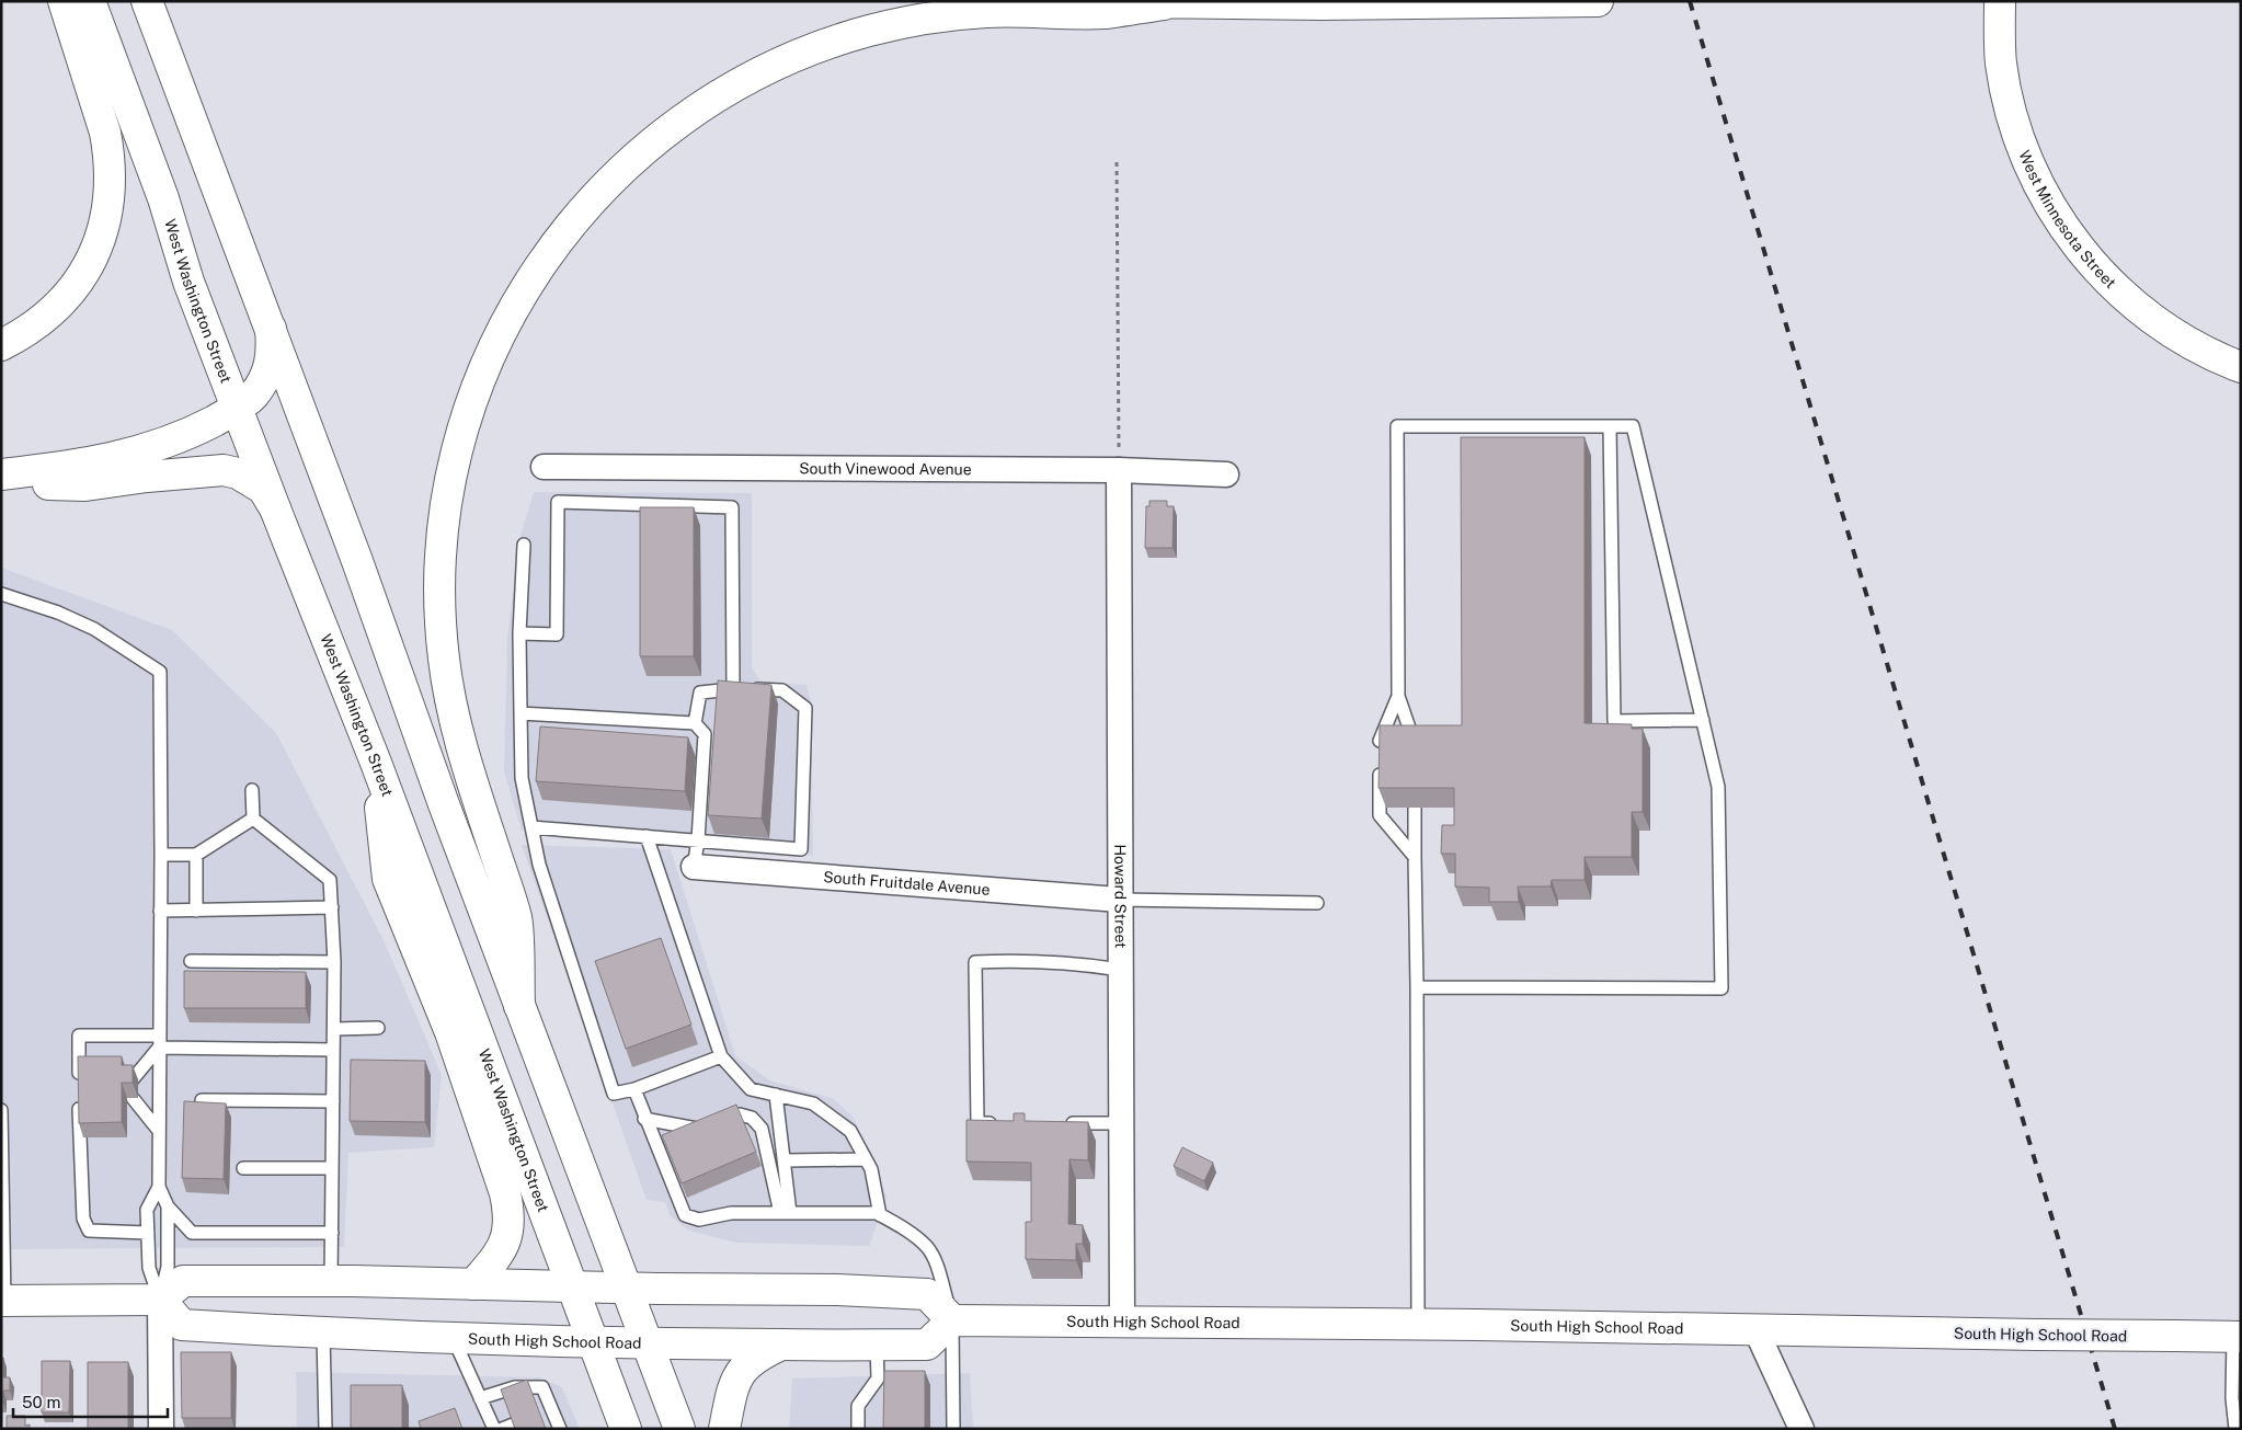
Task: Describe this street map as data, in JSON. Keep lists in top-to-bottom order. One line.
{"streets":{"main road":["West Minnesota Street","West Washington Street","South High School Road"],"street":["South Vinewood Avenue","South Fruitdale Avenue","Howard Street"]},"crossings":[["West Washington Street","South High School Road"],["South Vinewood Avenue","Howard Street"],["South Fruitdale Avenue","Howard Street"],["Howard Street","South High School Road"]],"scale_bar":"50 m"}
